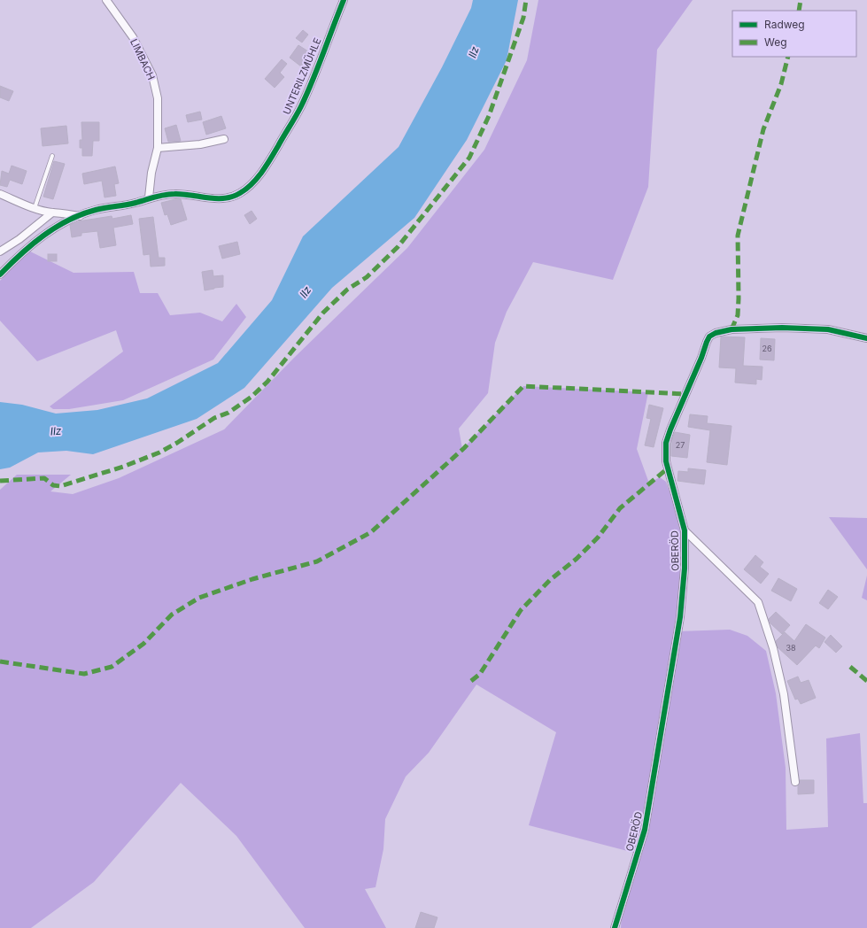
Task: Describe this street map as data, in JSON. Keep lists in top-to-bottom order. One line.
{"streets":{"street":["LIMBACH","UNTERILZMÜHLE","OBERÖD"]},"crossings":[["LIMBACH","UNTERILZMÜHLE"]],"water":["Ilz"],"house_numbers":["26","27","38"],"legend":["Radweg","Weg"]}
